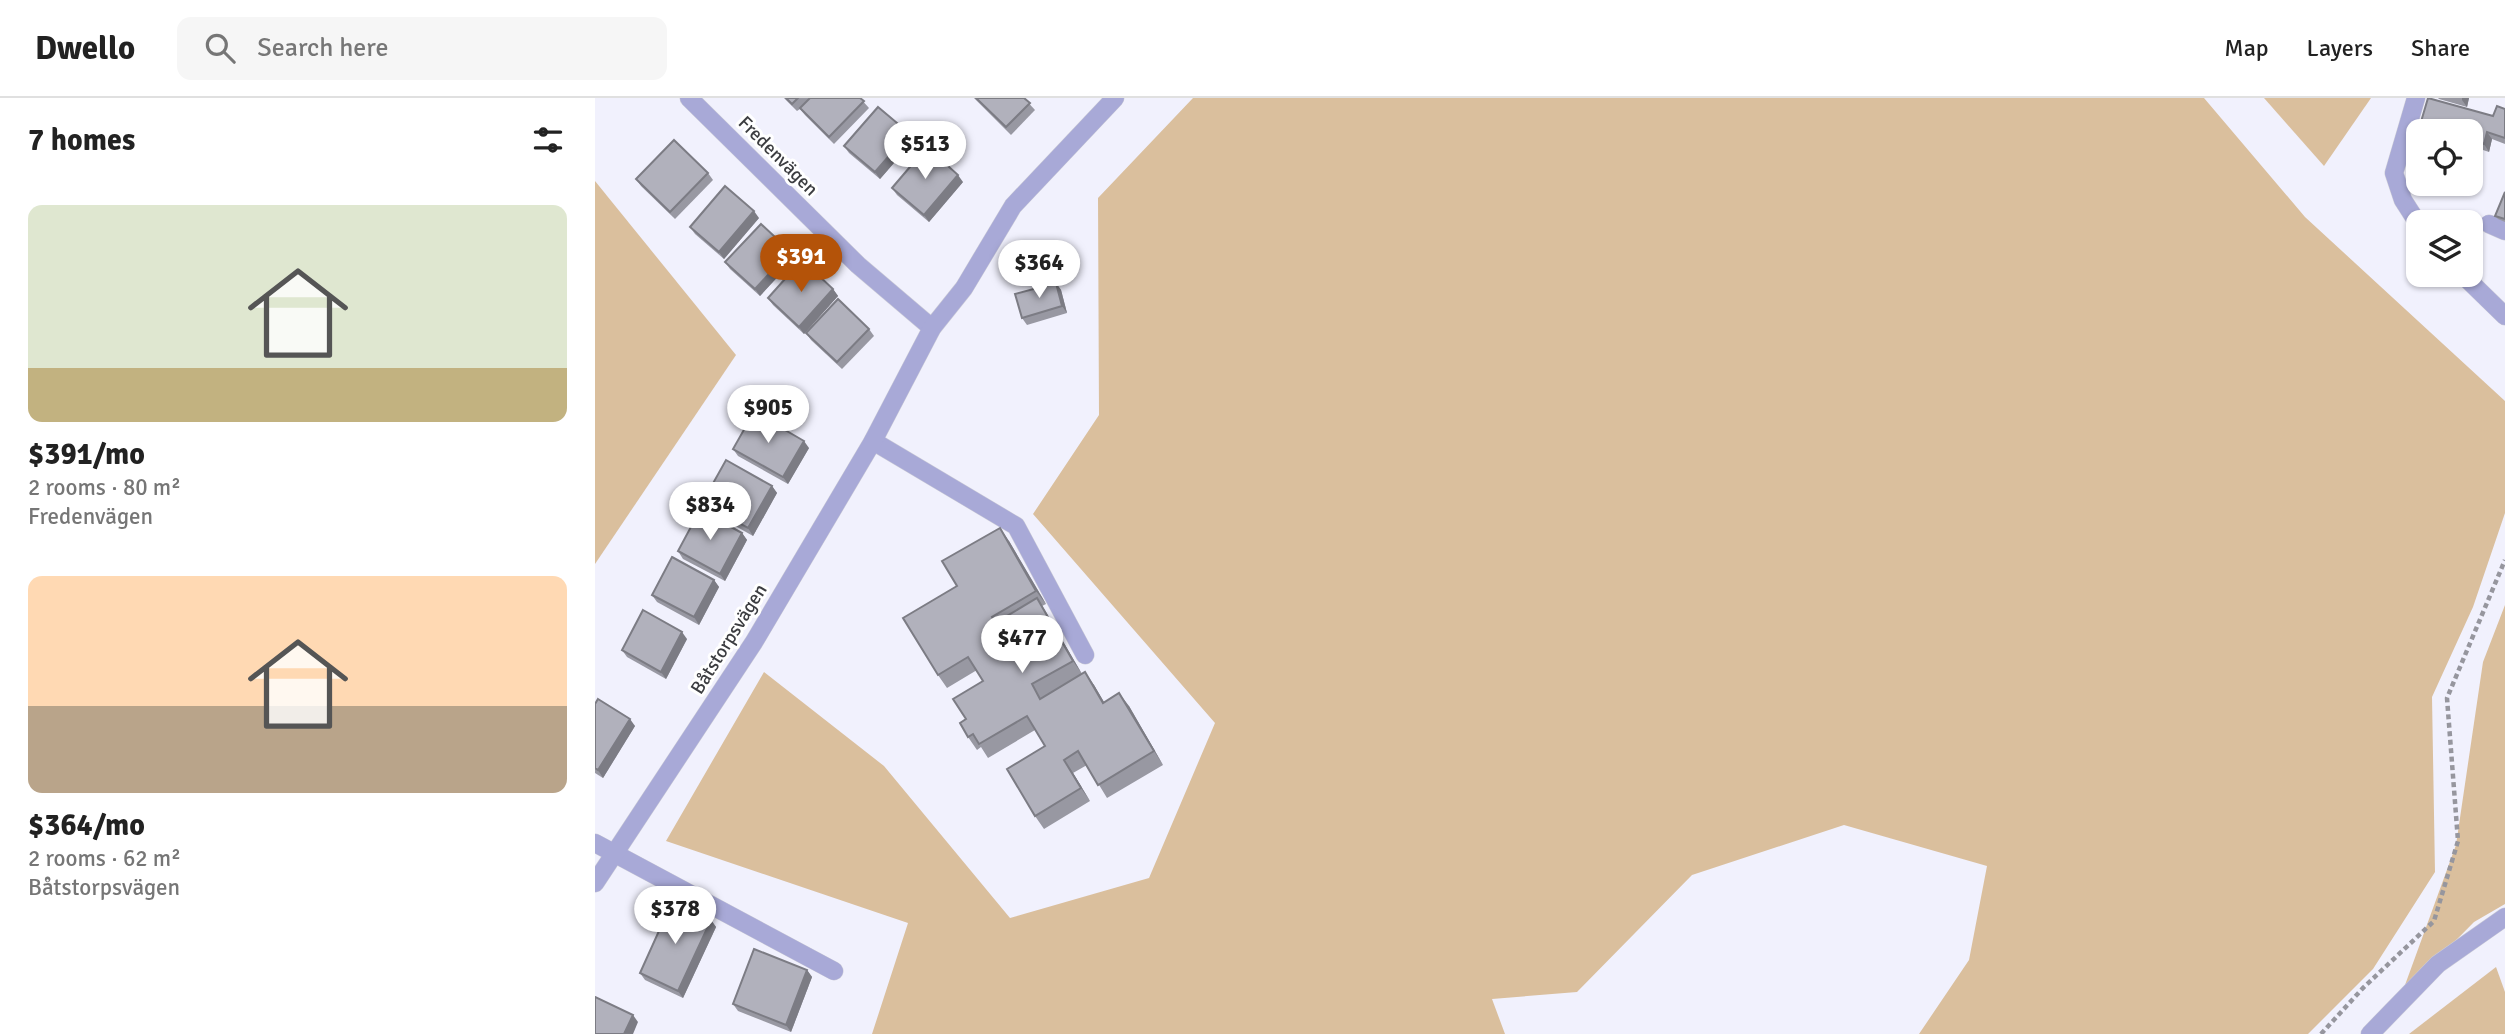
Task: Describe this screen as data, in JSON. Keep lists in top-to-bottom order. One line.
{"streets":{"street":["Fredenvägen","Båtstorpsvägen"]},"crossings":[["Fredenvägen","Båtstorpsvägen"]],"page":{"header":"Dwello","search":"Search here","nav":["Map","Layers","Share"],"heading":"7 homes","price":["$513","$391","$364","$905","$834","$477","$378"],"list":[{"name":"$391/mo","note":"2 rooms · 80 m² · Fredenvägen"},{"name":"$364/mo","note":"2 rooms · 62 m² · Båtstorpsvägen"}]}}
